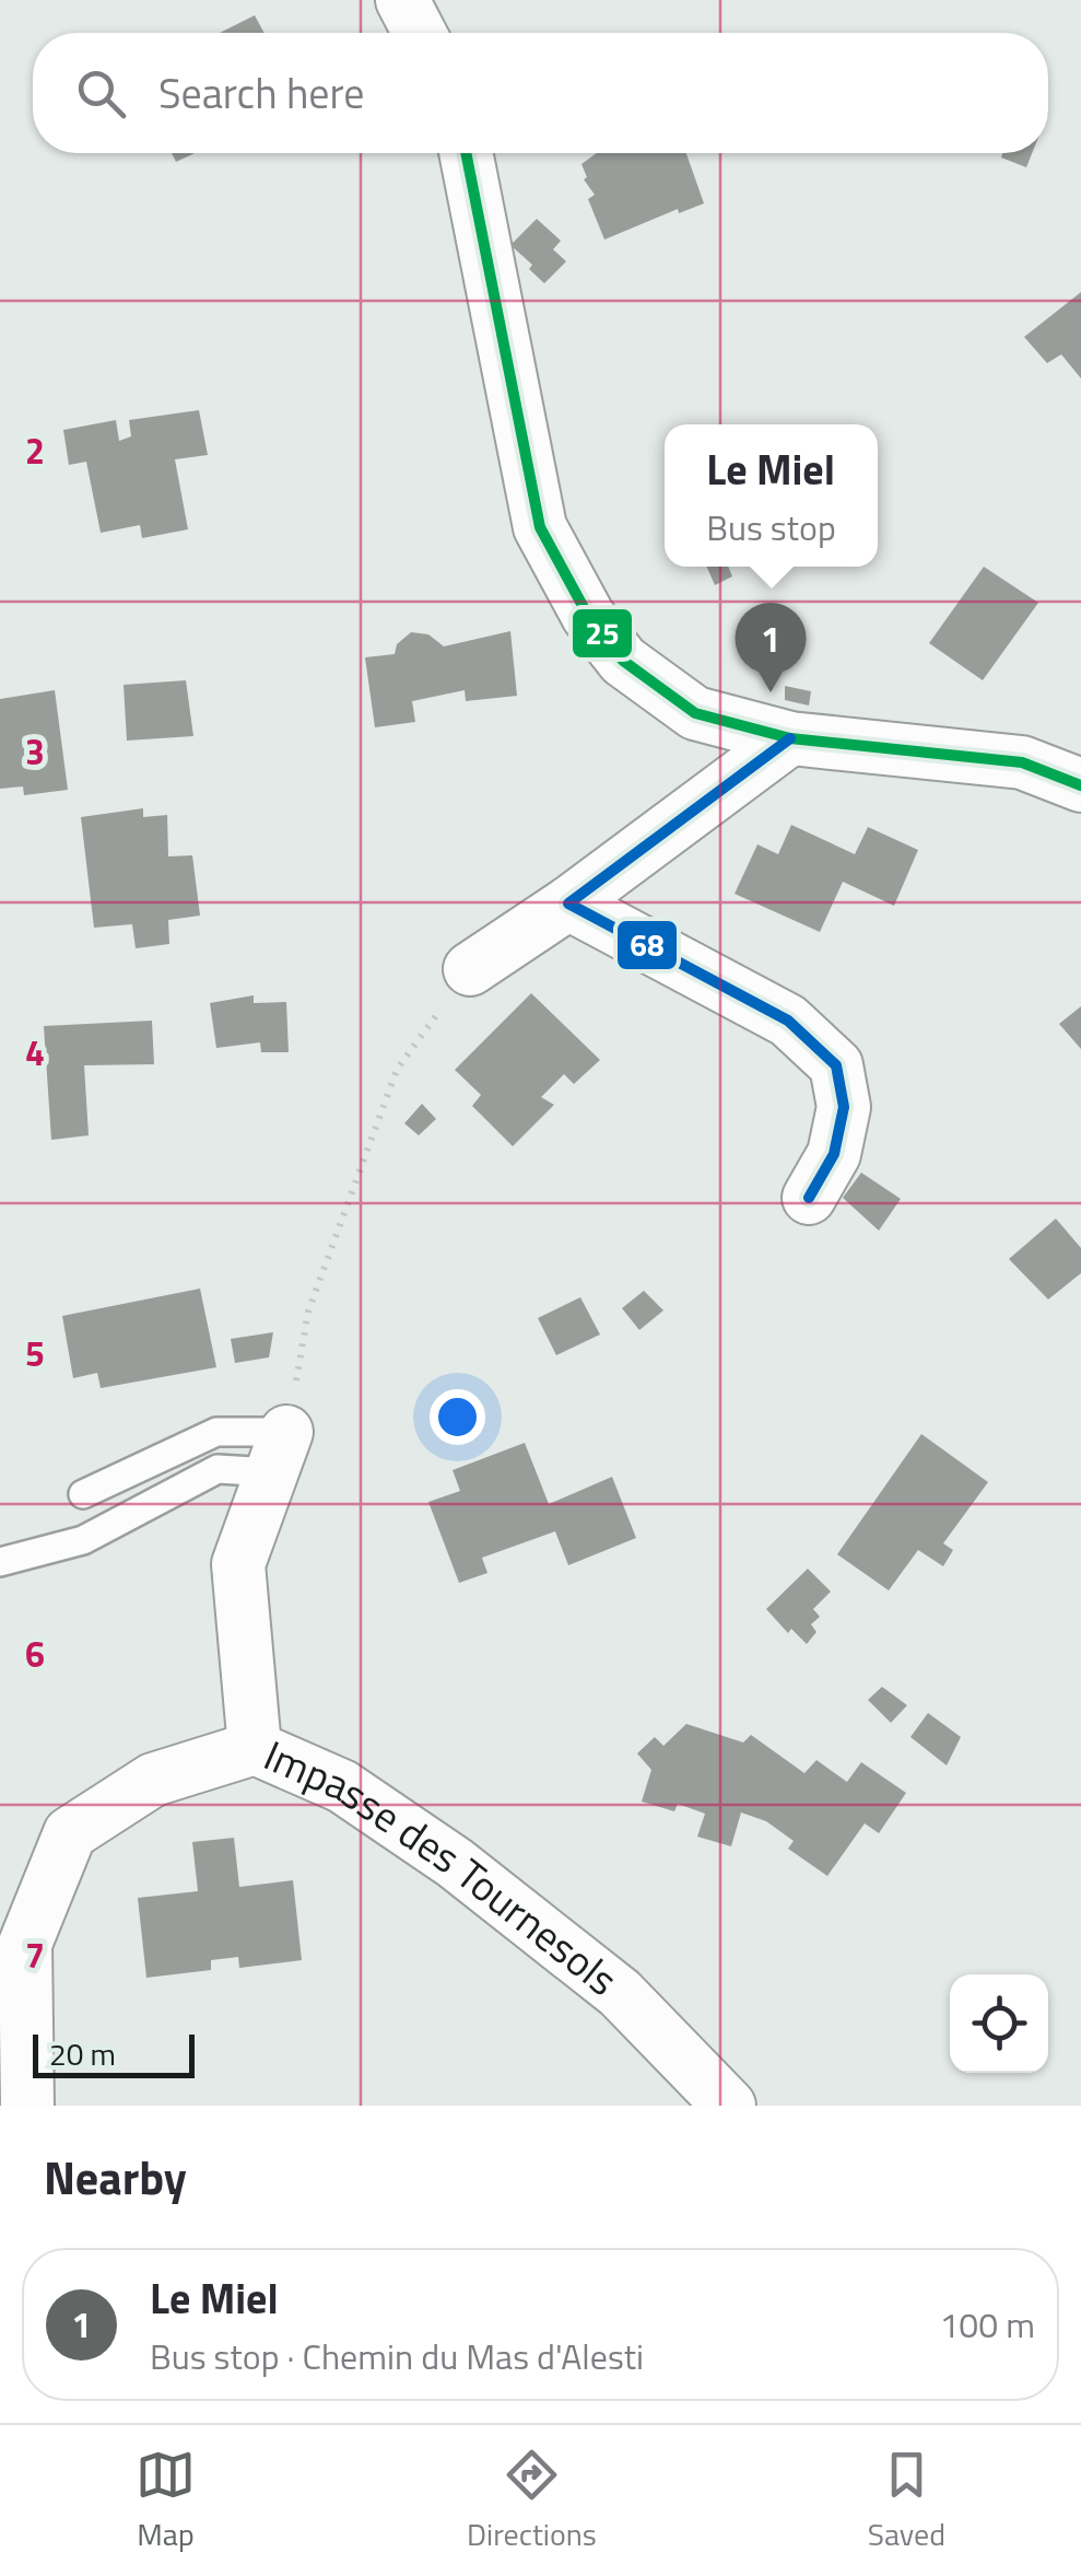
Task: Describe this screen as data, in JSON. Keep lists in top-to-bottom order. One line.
{"streets":{"street":["Impasse des Tournesols"]},"lines":["transit line 25","transit line 68"],"scale_bar":"20 m","page":{"search":"Search here","popup":["Le Miel","Bus stop"],"pins":"1","scale":"20 m","heading":"Nearby","list":[{"mark":"1","name":"Le Miel","note":"Bus stop · Chemin du Mas d'Alesti","value":"100 m"}],"nav":["Map","Directions","Saved"]},"grid":{"rows":["2","3","4","5","6","7"]}}
